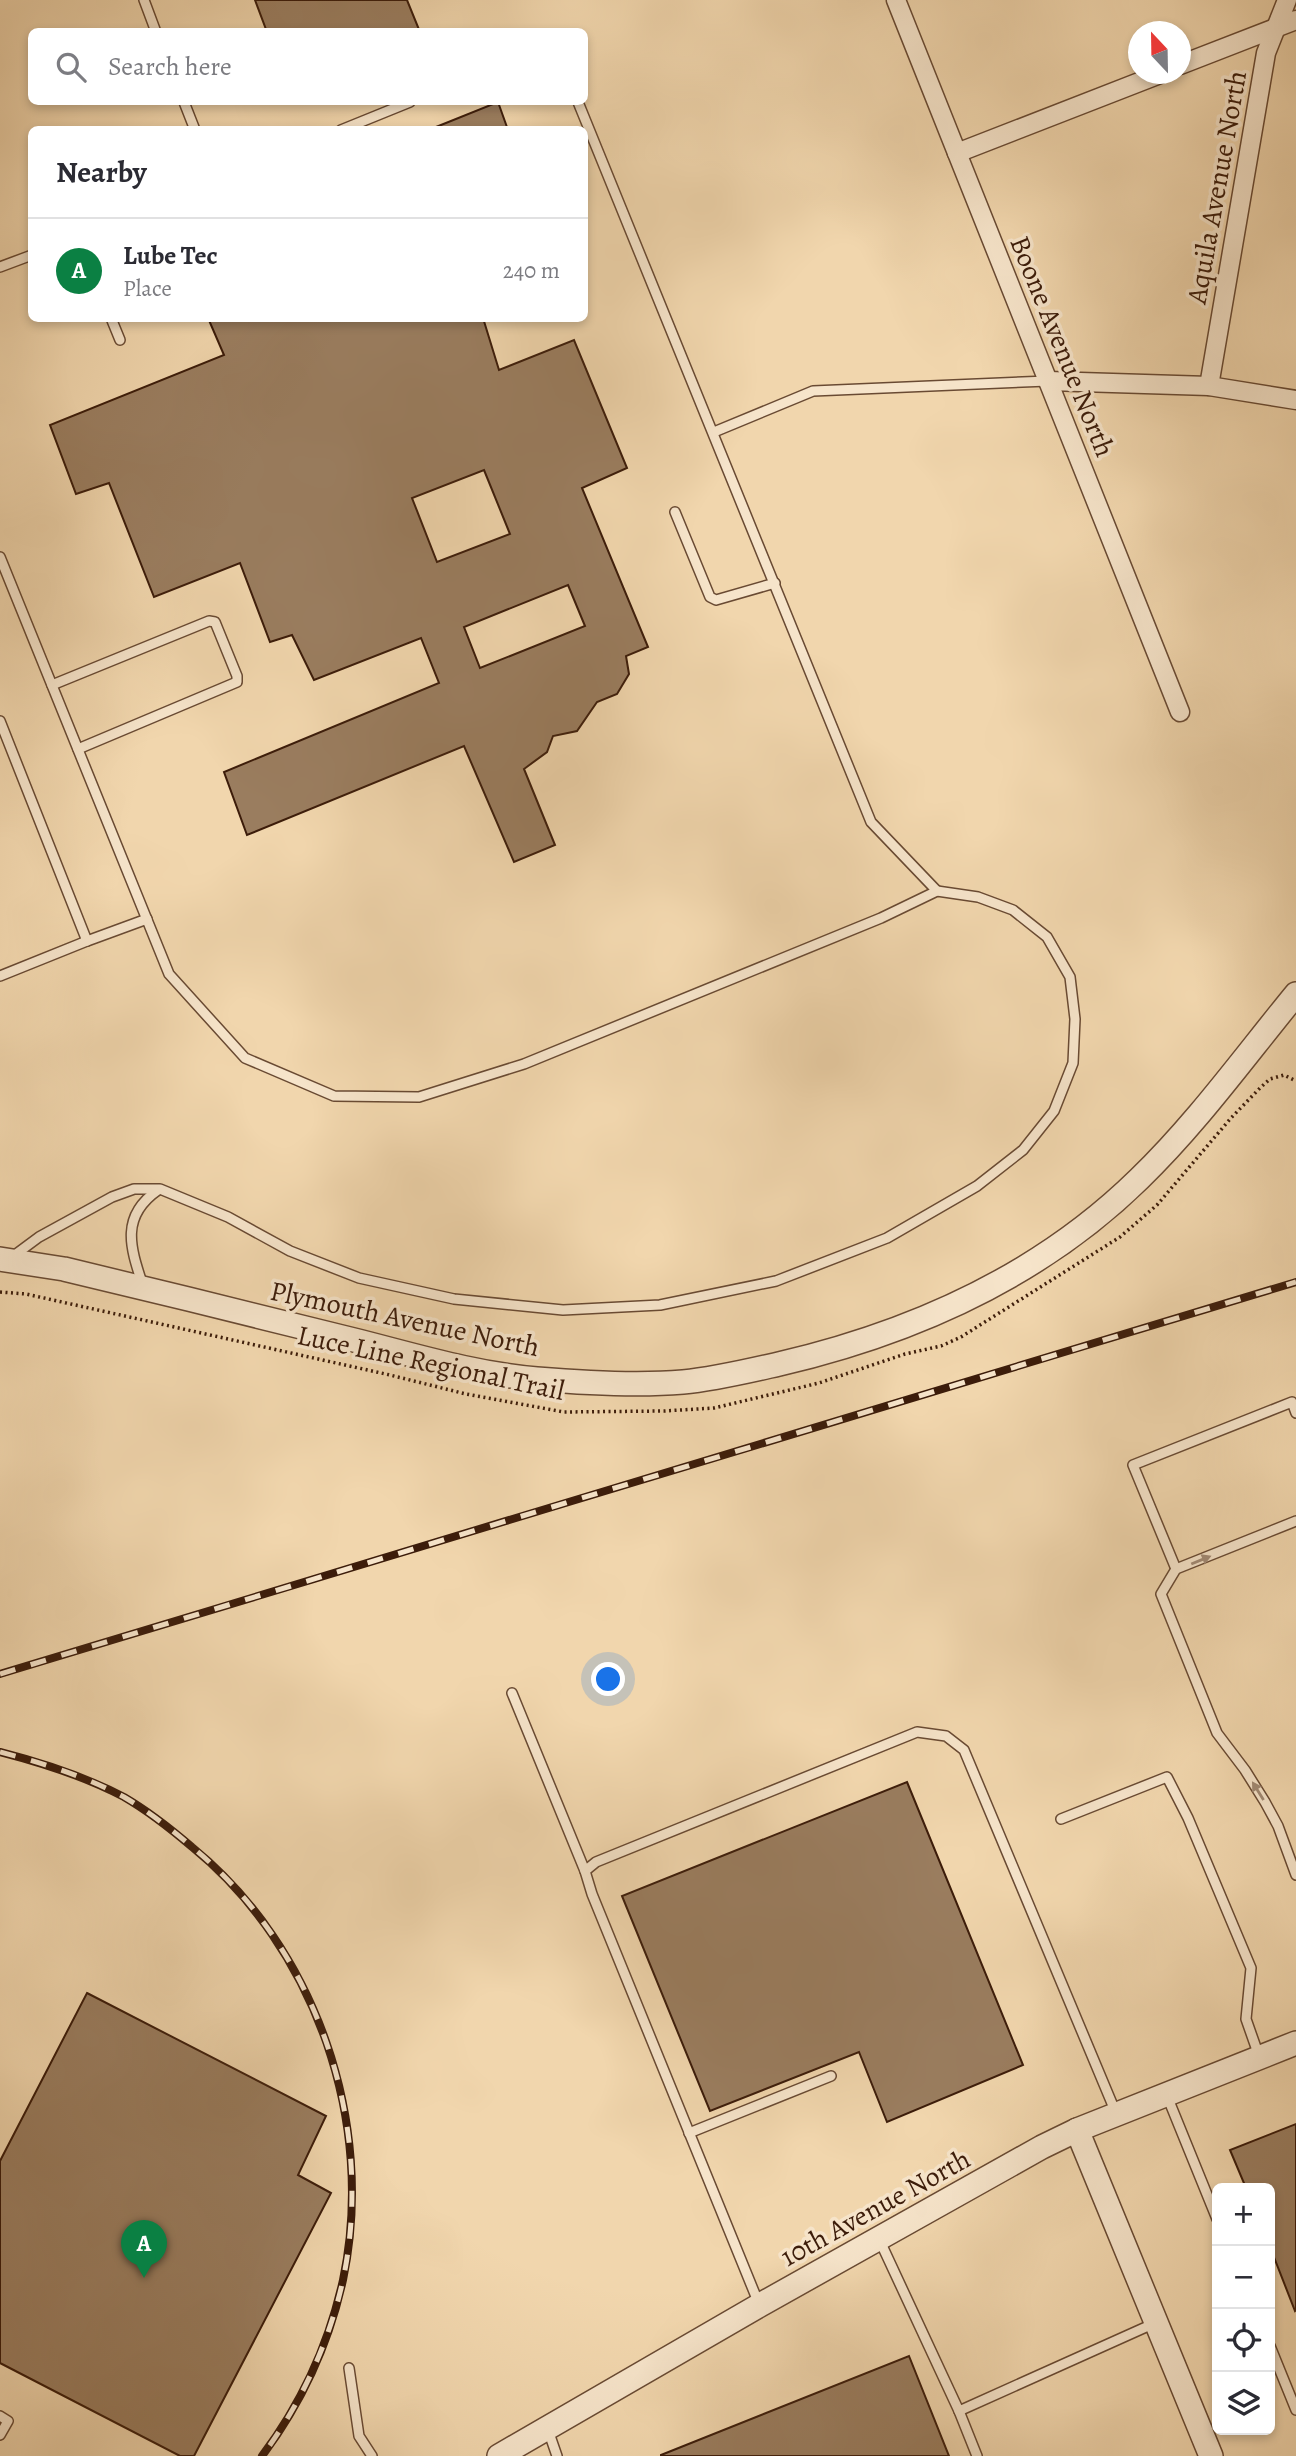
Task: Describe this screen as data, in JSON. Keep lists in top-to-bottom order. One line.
{"streets":{"street":["Aquila Avenue North","Boone Avenue North","Plymouth Avenue North","10th Avenue North"],"path":["Luce Line Regional Trail"]},"north":"top","page":{"search":"Search here","heading":"Nearby","list":[{"mark":"A","name":"Lube Tec","note":"Place","value":"240 m"}],"map_buttons":["+","−"],"pins":"A"}}
